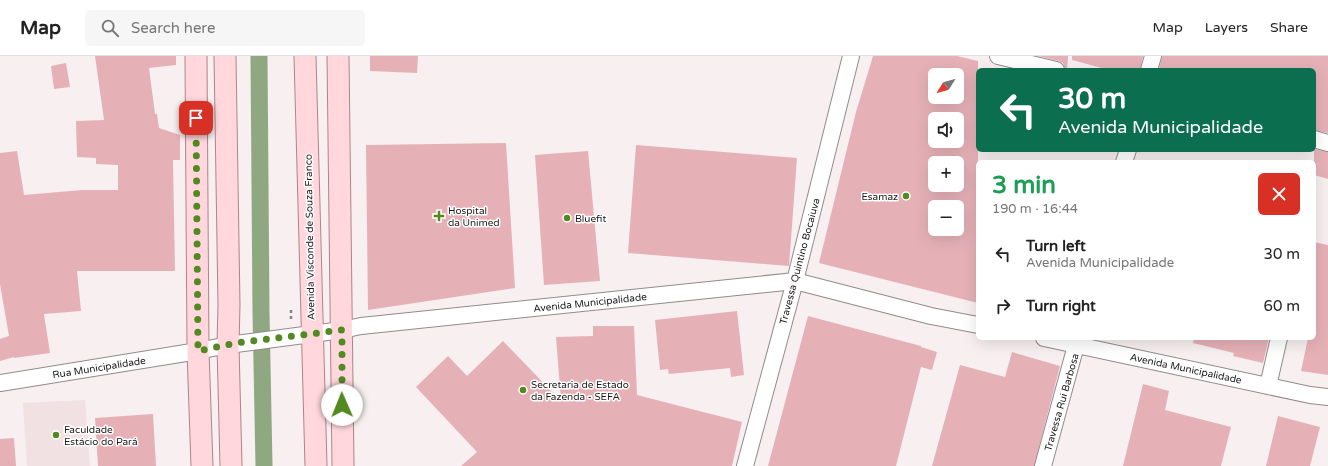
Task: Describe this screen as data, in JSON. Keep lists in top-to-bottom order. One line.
{"streets":{"main road":["Avenida Visconde de Souza Franco"],"street":["Travessa Quintino Bocaiuva","Avenida Municipalidade","Rua Municipalidade","Travessa Rui Barbosa"]},"crossings":[["Avenida Visconde de Souza Franco","Avenida Municipalidade"],["Travessa Quintino Bocaiuva","Avenida Municipalidade"],["Avenida Municipalidade","Rua Municipalidade"],["Avenida Municipalidade","Travessa Rui Barbosa"]],"places":{"other":["Esamaz","Bluefit","Secretaria de Estado da Fazenda - SEFA","Faculdade Estácio do Pará"],"health":["Hospital da Unimed"]},"north":"bottom left","page":{"header":"Map","search":"Search here","nav":["Map","Layers","Share"],"map_buttons":["+","−"],"turn":["30 m","Avenida Municipalidade"],"heading":["3 min","190 m · 16:44"],"list":[{"name":"Turn left","note":"Avenida Municipalidade","value":"30 m"},{"name":"Turn right","value":"60 m"}]}}
